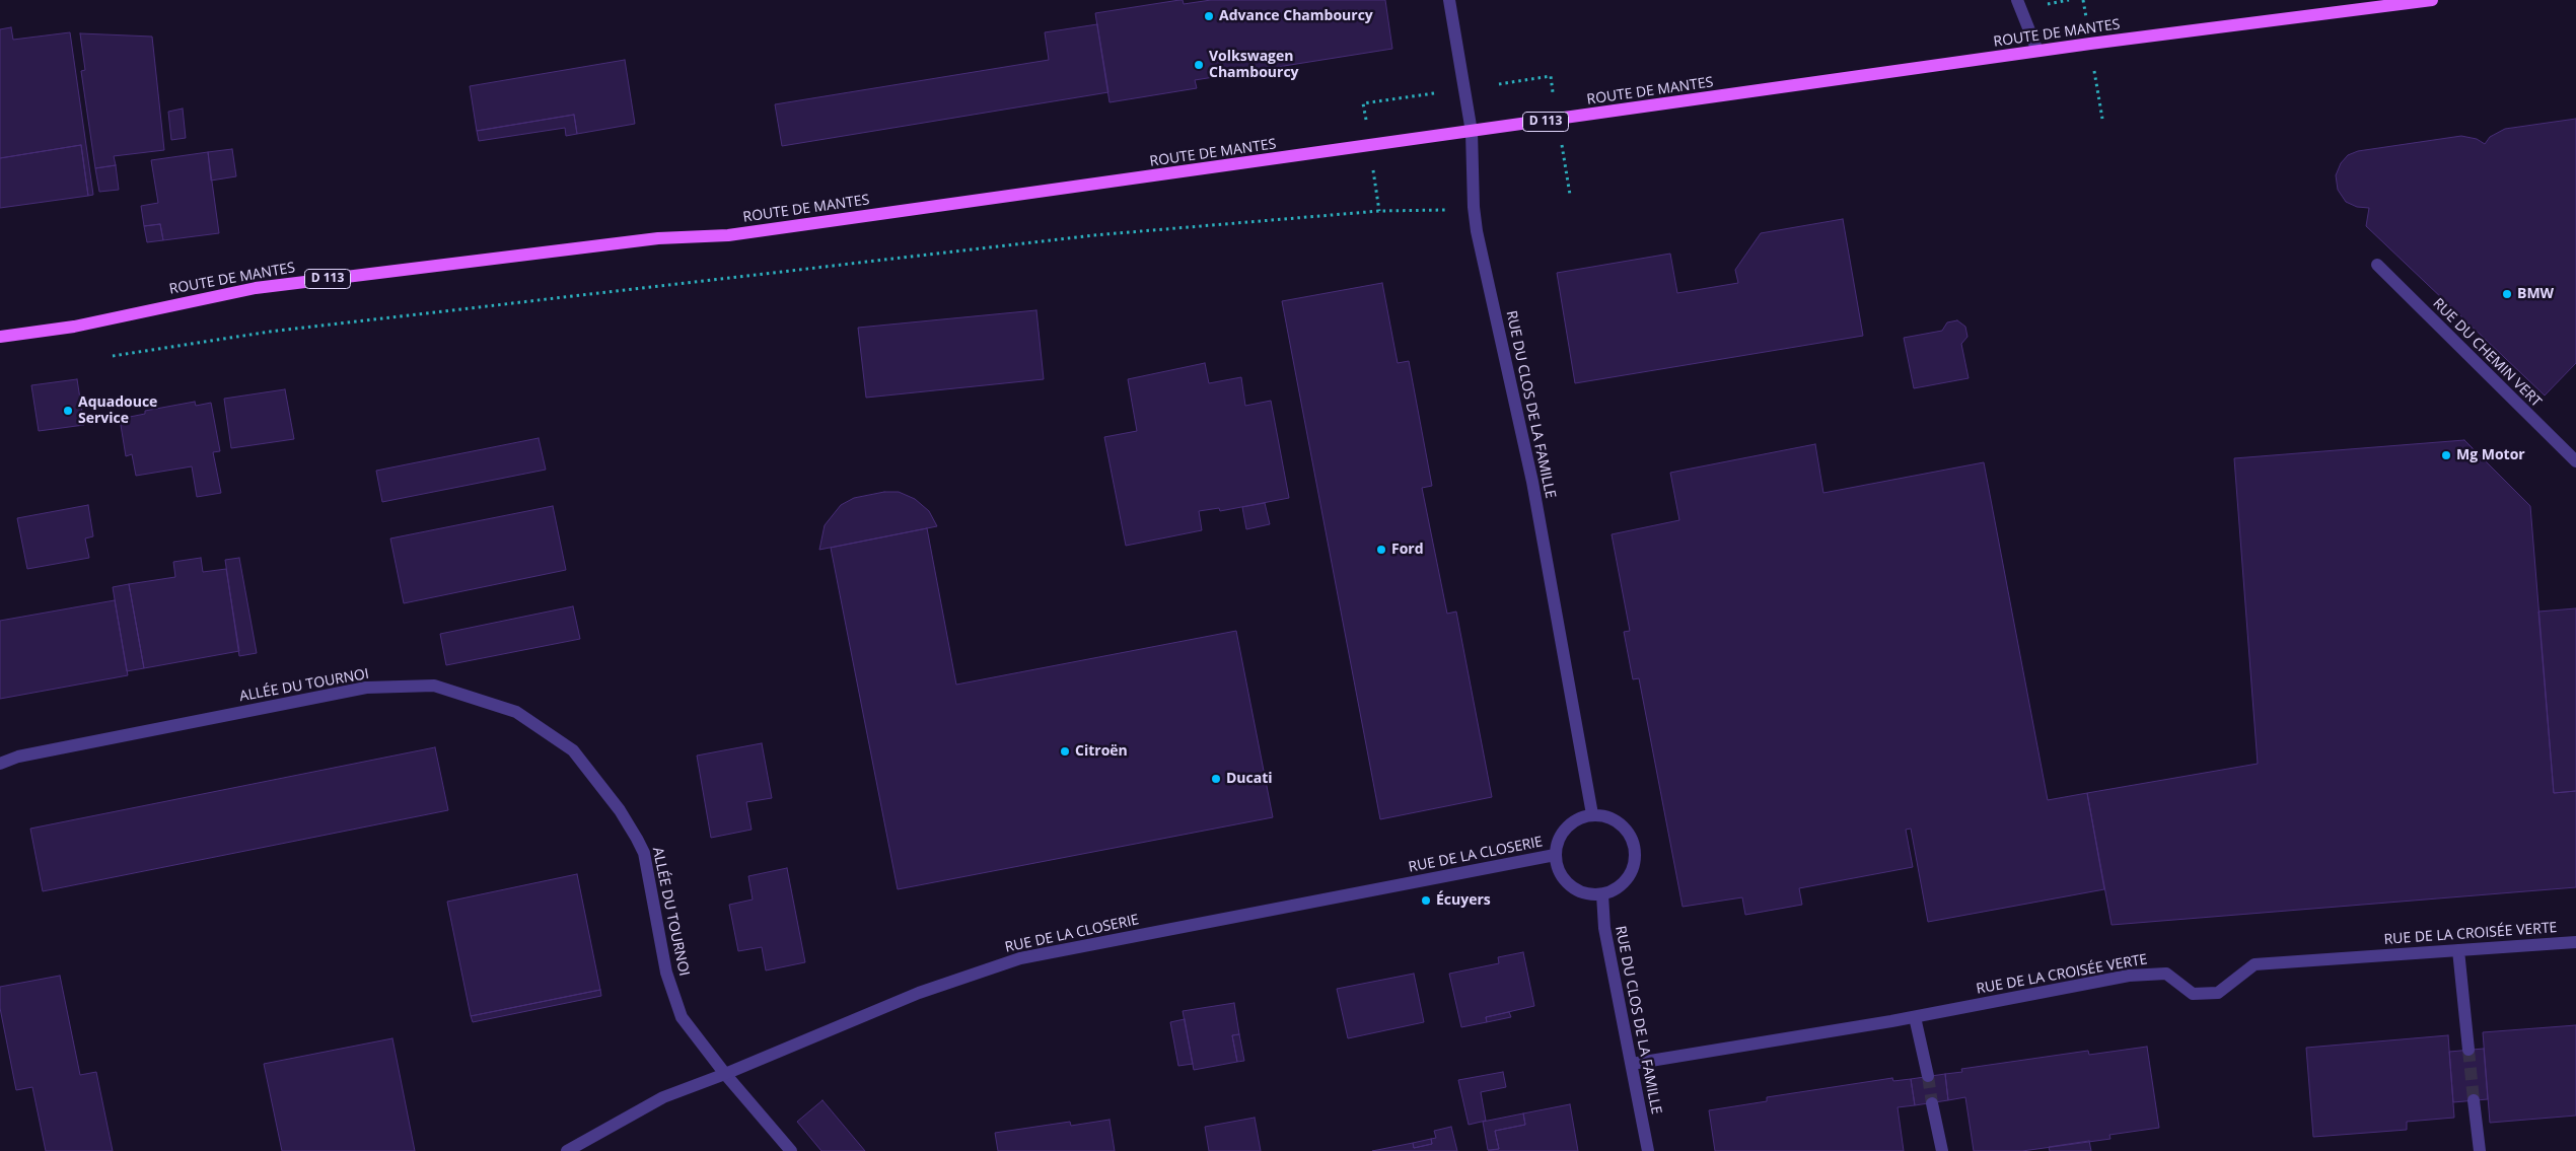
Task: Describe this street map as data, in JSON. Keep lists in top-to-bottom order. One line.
{"streets":{"main road":["ROUTE DE MANTES","D 113"],"street":["RUE DU CHEMIN VERT","RUE DU CLOS DE LA FAMILLE","ALLÉE DU TOURNOI","RUE DE LA CLOSERIE","RUE DE LA CROISÉE VERTE"]},"crossings":[["ROUTE DE MANTES","RUE DU CLOS DE LA FAMILLE"],["RUE DU CLOS DE LA FAMILLE","RUE DE LA CLOSERIE"],["RUE DU CLOS DE LA FAMILLE","RUE DE LA CROISÉE VERTE"],["ALLÉE DU TOURNOI","RUE DE LA CLOSERIE"]],"places":["Advance Chambourcy","Volkswagen Chambourcy","BMW","Aquadouce Service","Mg Motor","Ford","Citroën","Ducati","Écuyers"]}
